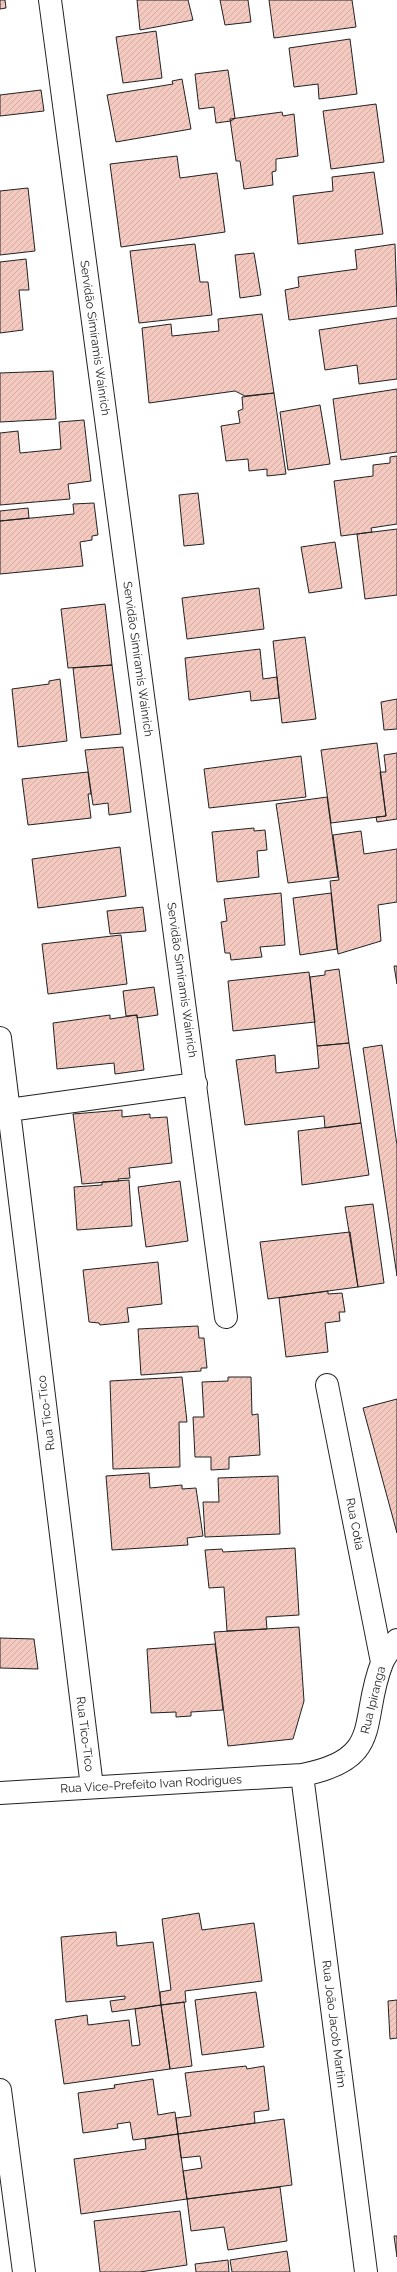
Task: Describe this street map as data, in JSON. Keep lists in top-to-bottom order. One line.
{"streets":{"street":["Servidão Simíramis Wainrich","Rua Tico-Tico","Rua Cotia","Rua Ipiranga","Rua Vice-Prefeito Ivan Rodrigues","Rua João Jacob Martim"]},"crossings":[["Rua Tico-Tico","Rua Vice-Prefeito Ivan Rodrigues"],["Rua Cotia","Rua Ipiranga"],["Rua Ipiranga","Rua Vice-Prefeito Ivan Rodrigues"],["Rua Ipiranga","Rua João Jacob Martim"],["Rua Vice-Prefeito Ivan Rodrigues","Rua João Jacob Martim"]]}
